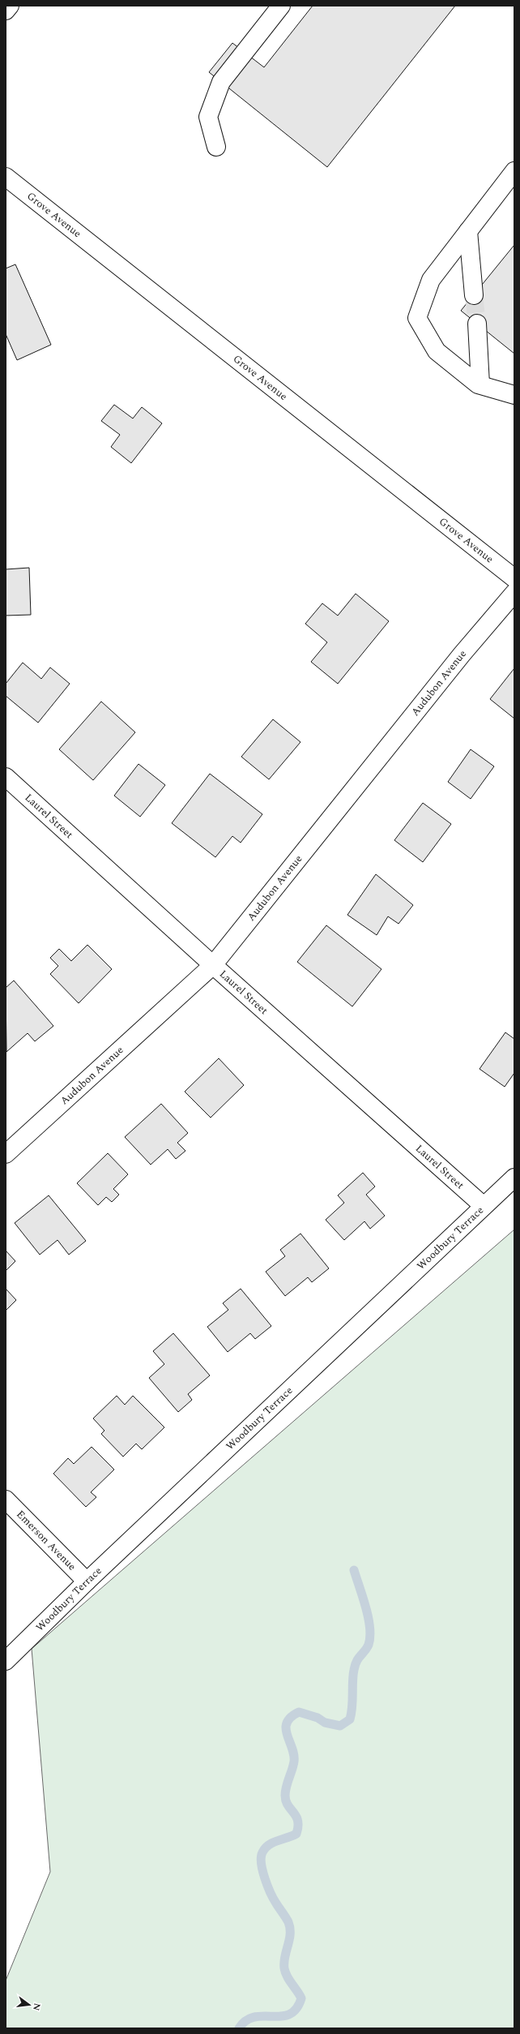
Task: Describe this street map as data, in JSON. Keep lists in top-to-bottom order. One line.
{"streets":{"street":["Grove Avenue","Audubon Avenue","Laurel Street","Woodbury Terrace","Emerson Avenue"]},"crossings":[["Audubon Avenue","Laurel Street"],["Laurel Street","Woodbury Terrace"],["Woodbury Terrace","Emerson Avenue"]],"north":"right"}
